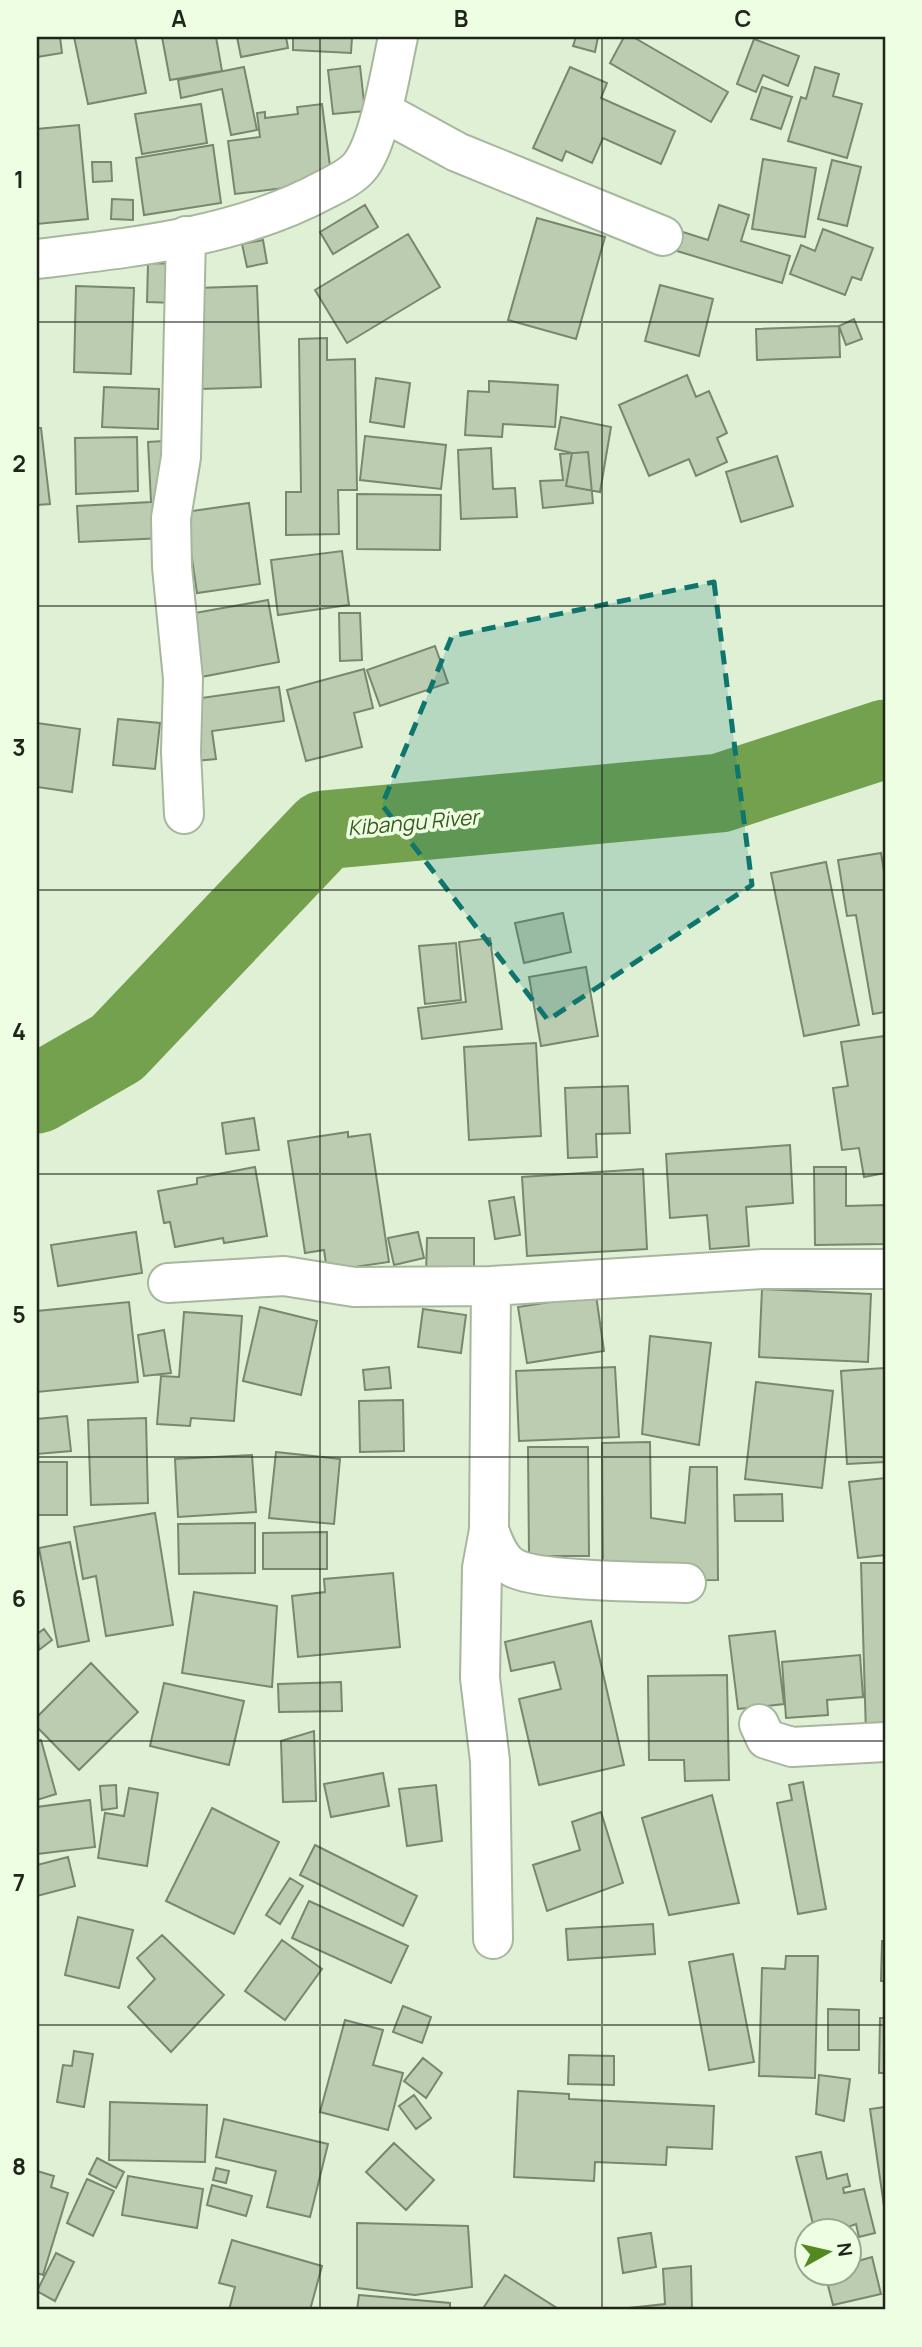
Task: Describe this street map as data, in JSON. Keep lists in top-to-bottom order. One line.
{"water":["Kibangu River"],"north":"right","grid":{"columns":["A","B","C"],"rows":["1","2","3","4","5","6","7","8"]}}
